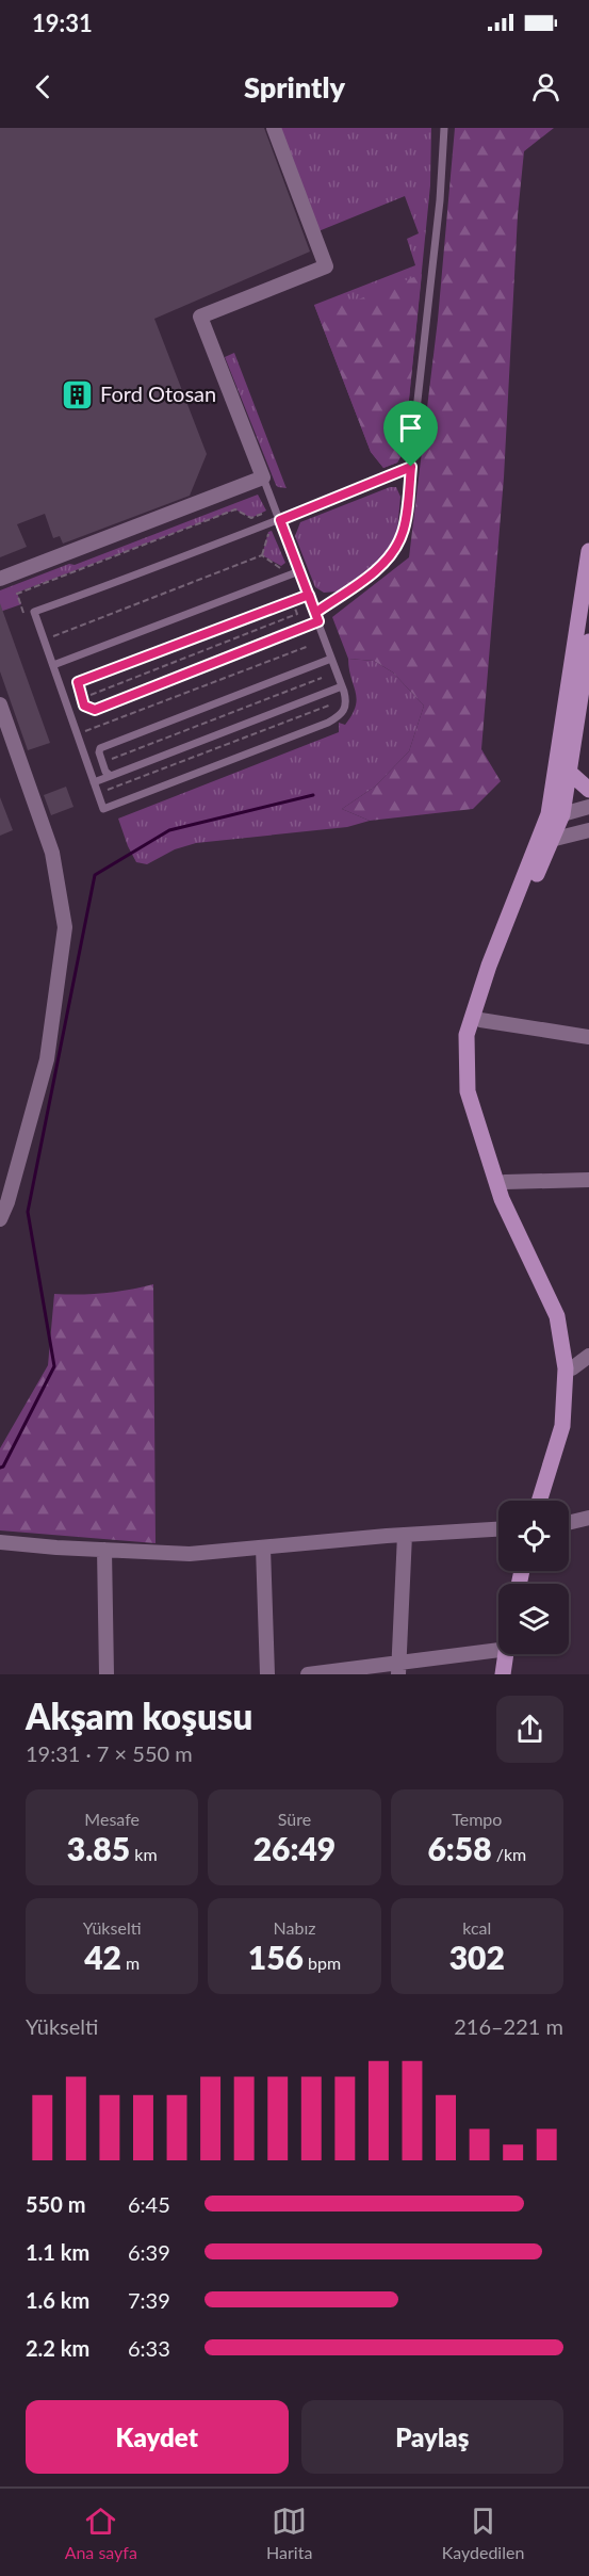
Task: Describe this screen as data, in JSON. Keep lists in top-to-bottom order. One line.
{"places":{"building":["Ford Otosan"]},"page":{"status":"19:31","header":"Sprintly","heading":["Akşam koşusu","19:31 · 7 × 550 m"],"stats":[["Mesafe","3.85 km"],["Süre","26:49"],["Tempo","6:58 /km"],["Yükselti","42 m"],["Nabız","156 bpm"],["kcal","302"]],"chart":["Yükselti","216–221 m"],"list":[{"name":"550 m","note":"6:45"},{"name":"1.1 km","note":"6:39"},{"name":"1.6 km","note":"7:39"},{"name":"2.2 km","note":"6:33"}],"buttons":["Kaydet","Paylaş"],"tabs":["Ana sayfa","Harita","Kaydedilen"]}}
